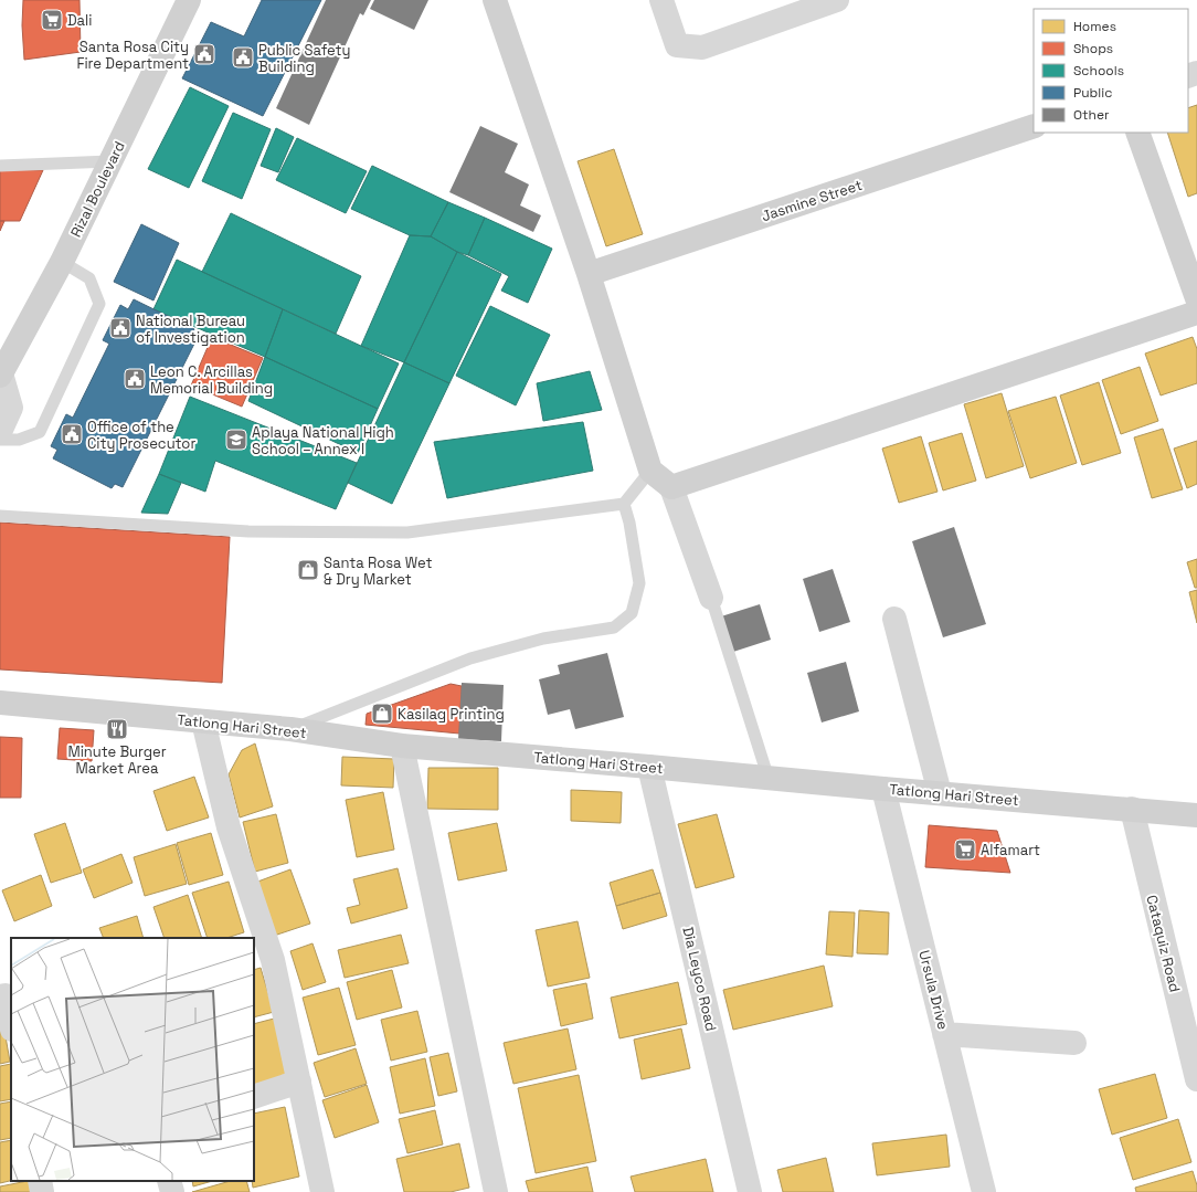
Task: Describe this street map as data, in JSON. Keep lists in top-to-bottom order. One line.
{"streets":{"street":["Rizal Boulevard","Jasmine Street","Tatlong Hari Street","Cataquiz Road","Dia Leyco Road","Ursula Drive"]},"crossings":[["Tatlong Hari Street","Cataquiz Road"],["Tatlong Hari Street","Dia Leyco Road"],["Tatlong Hari Street","Ursula Drive"]],"places":{"supermarket":["Dali","Alfamart"],"public building":["Santa Rosa City Fire Department","Public Safety Building","National Bureau of Investigation","Leon C. Arcillas Memorial Building","Office of the City Prosecutor"],"school or university":["Aplaya National High School – Annex I"],"shop":["Santa Rosa Wet & Dry Market","Kasilag Printing"],"restaurant":["Minute Burger Market Area"]},"legend":["Homes","Shops","Schools","Public","Other"]}
